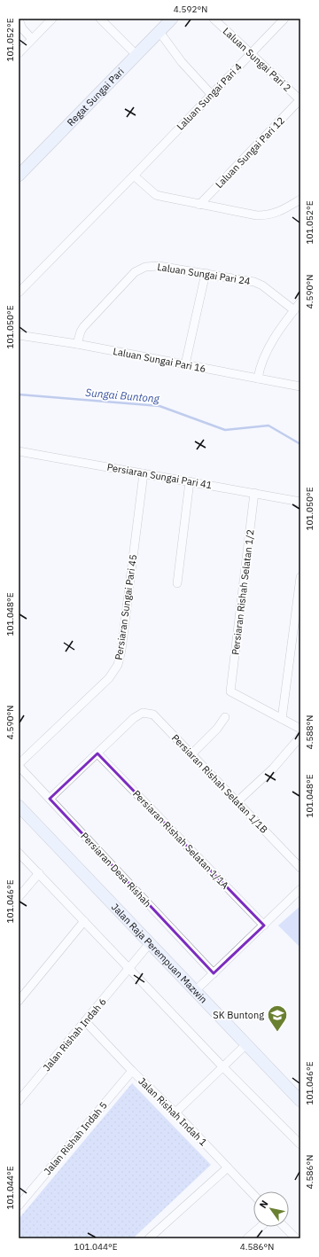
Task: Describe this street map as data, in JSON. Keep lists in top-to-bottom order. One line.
{"streets":{"main road":["Regat Sungai Pari","Jalan Raja Perempuan Mazwin"],"street":["Laluan Sungai Pari 2","Laluan Sungai Pari 4","Laluan Sungai Pari 12","Laluan Sungai Pari 24","Laluan Sungai Pari 16","Persiaran Sungai Pari 41","Persiaran Rishah Selatan 1/2","Persiaran Sungai Pari 45","Persiaran Rishah Selatan 1/1B","Persiaran Rishah Selatan 1/1A","Persiaran Desa Rishah","Jalan Rishah Indah 6","Jalan Rishah Indah 1","Jalan Rishah Indah 5"]},"crossings":[["Laluan Sungai Pari 2","Laluan Sungai Pari 4"],["Laluan Sungai Pari 2","Laluan Sungai Pari 12"],["Laluan Sungai Pari 24","Laluan Sungai Pari 16"],["Persiaran Sungai Pari 41","Persiaran Rishah Selatan 1/2"],["Persiaran Sungai Pari 41","Persiaran Sungai Pari 45"],["Persiaran Sungai Pari 45","Persiaran Desa Rishah"],["Persiaran Rishah Selatan 1/1B","Persiaran Rishah Selatan 1/1A"],["Jalan Raja Perempuan Mazwin","Jalan Rishah Indah 6"],["Jalan Rishah Indah 6","Jalan Rishah Indah 1"],["Jalan Rishah Indah 1","Jalan Rishah Indah 5"]],"water":["Sungai Buntong"],"places":{"school or university":["SK Buntong"]},"north":"top left","coordinates":["4.592°N","101.052°E","4.590°N","101.050°E","101.048°E","4.588°N","101.046°E","4.586°N","101.044°E"]}
